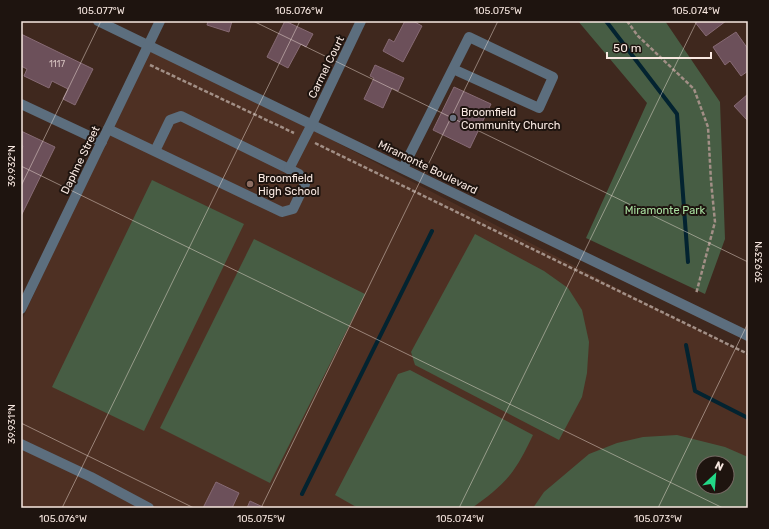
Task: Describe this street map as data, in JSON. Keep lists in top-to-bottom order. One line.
{"streets":{"street":["Carmel Court","Daphne Street","Miramonte Boulevard"]},"crossings":[["Carmel Court","Miramonte Boulevard"],["Daphne Street","Miramonte Boulevard"]],"parks":["Miramonte Park"],"places":["Broomfield Community Church","Broomfield High School"],"house_numbers":["1117"],"scale_bar":"50 m","north":"top right","coordinates":["105.077°W","105.076°W","105.075°W","105.074°W","39.932°N","39.933°N","39.931°N","105.073°W"]}
